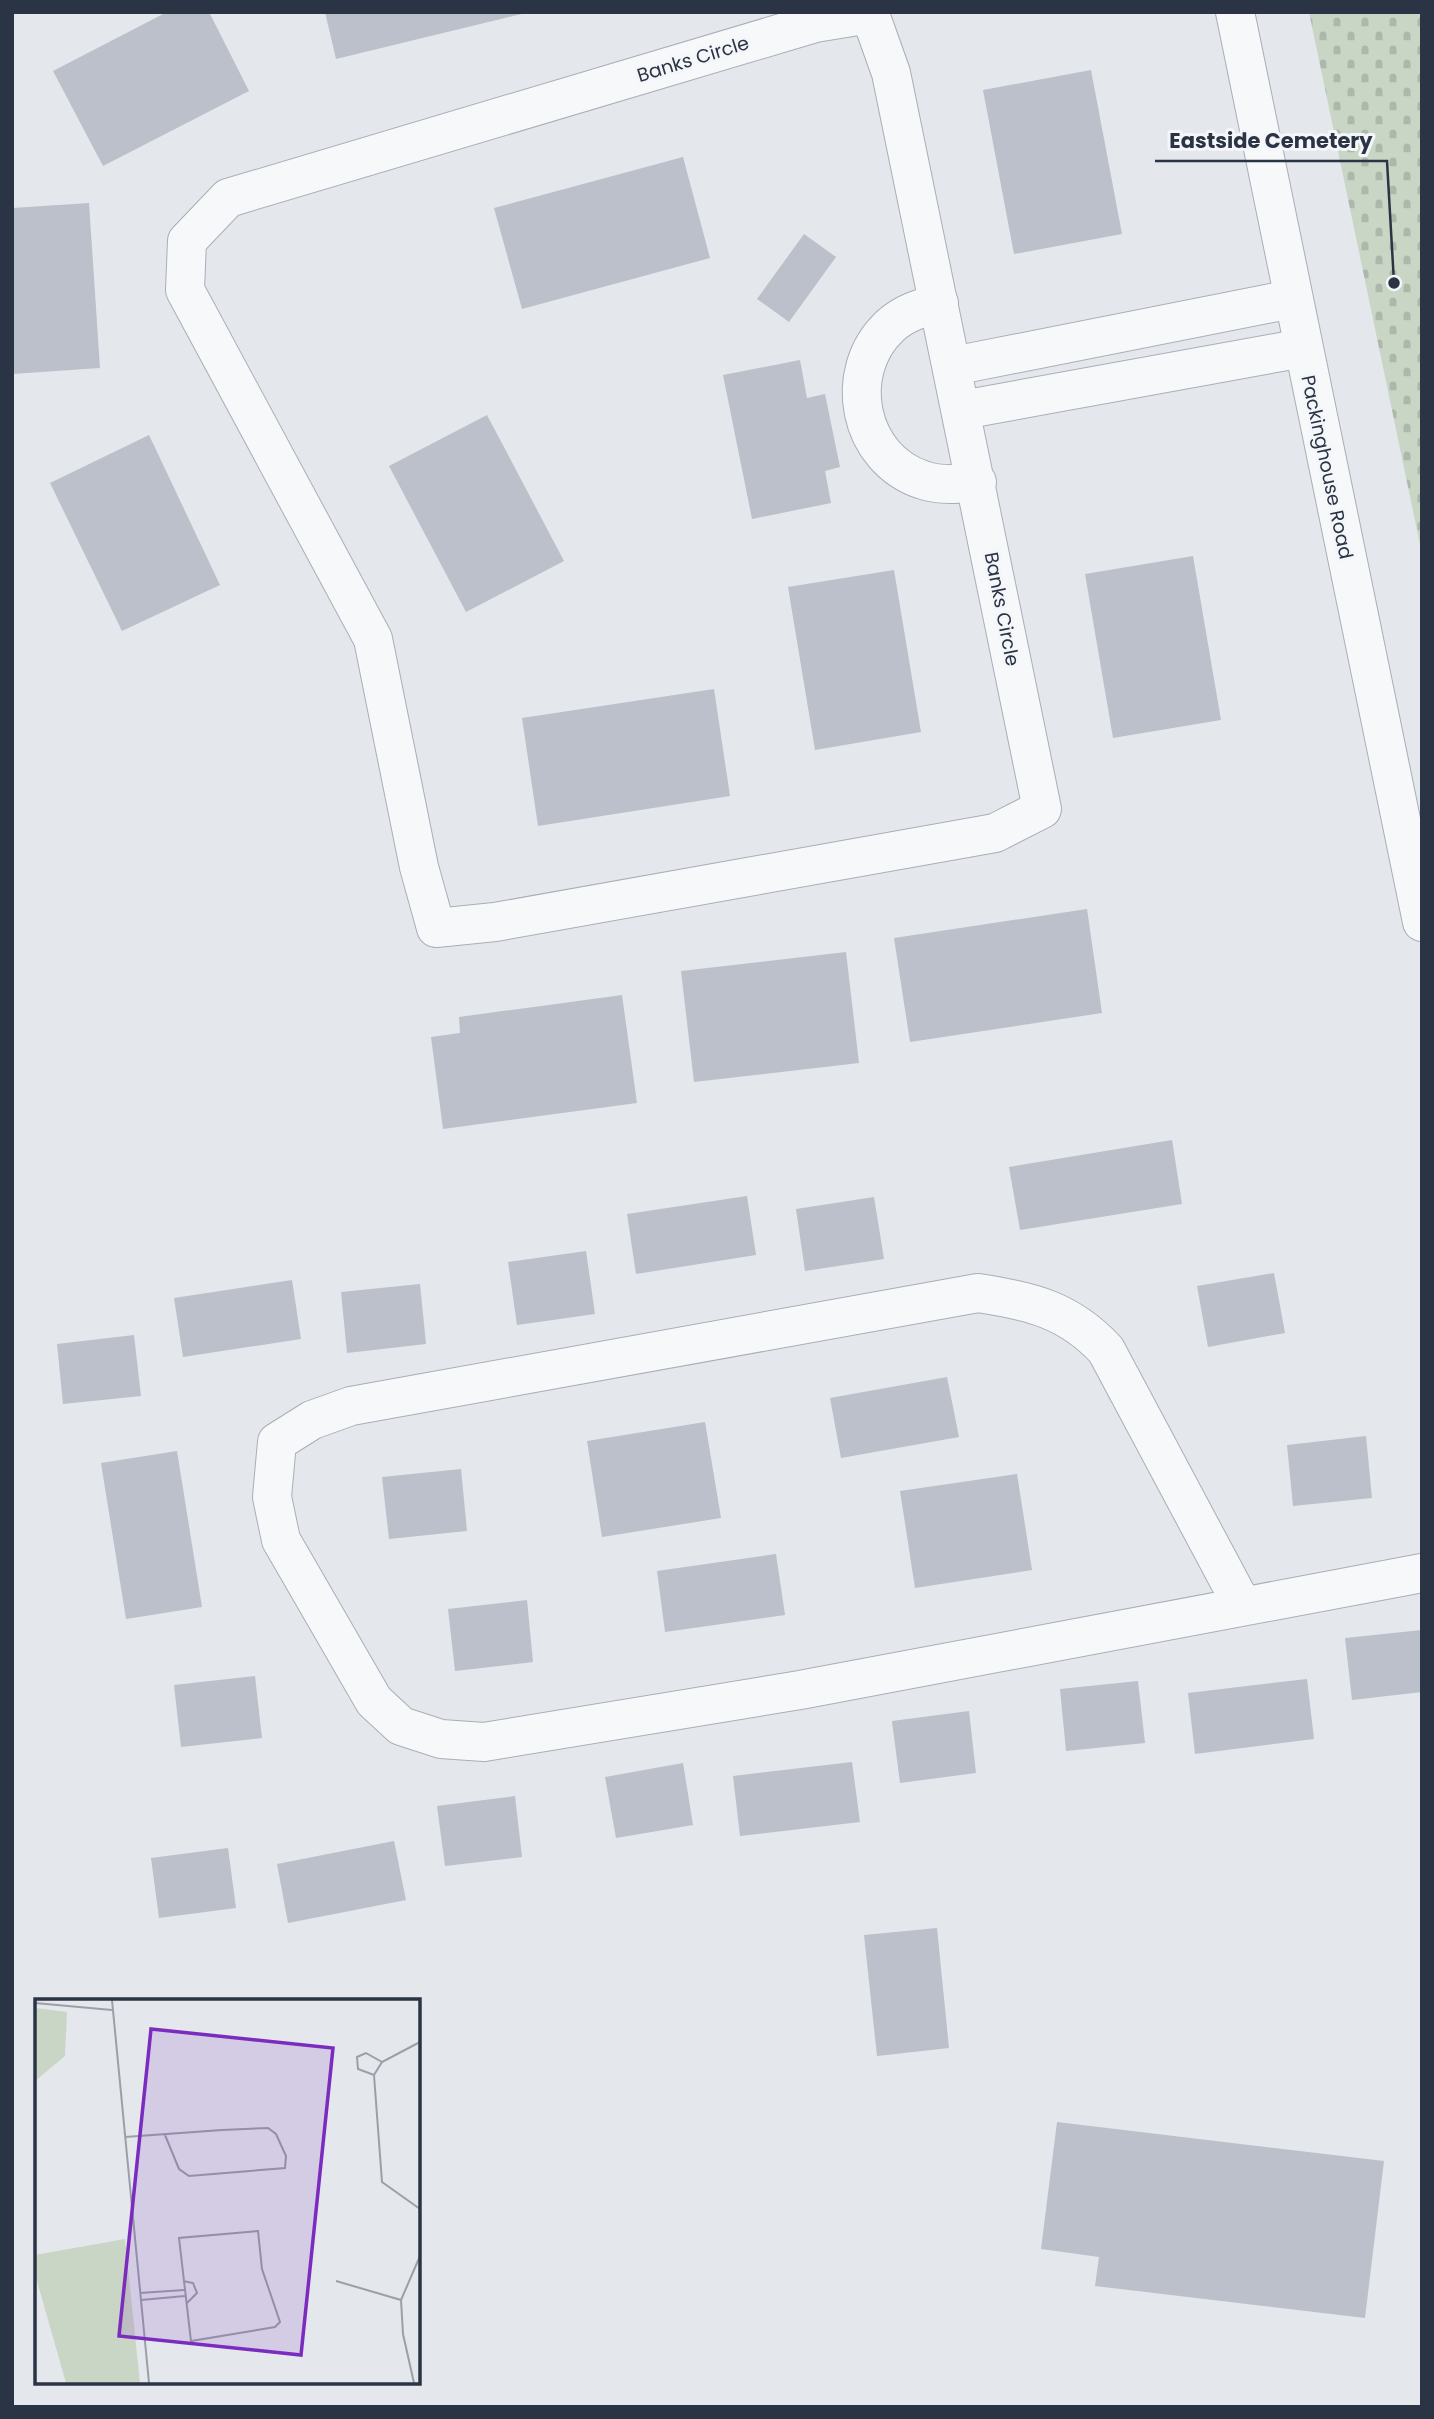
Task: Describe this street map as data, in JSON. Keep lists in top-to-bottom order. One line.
{"streets":{"street":["Banks Circle","Packinghouse Road"]},"places":["Eastside Cemetery"]}
